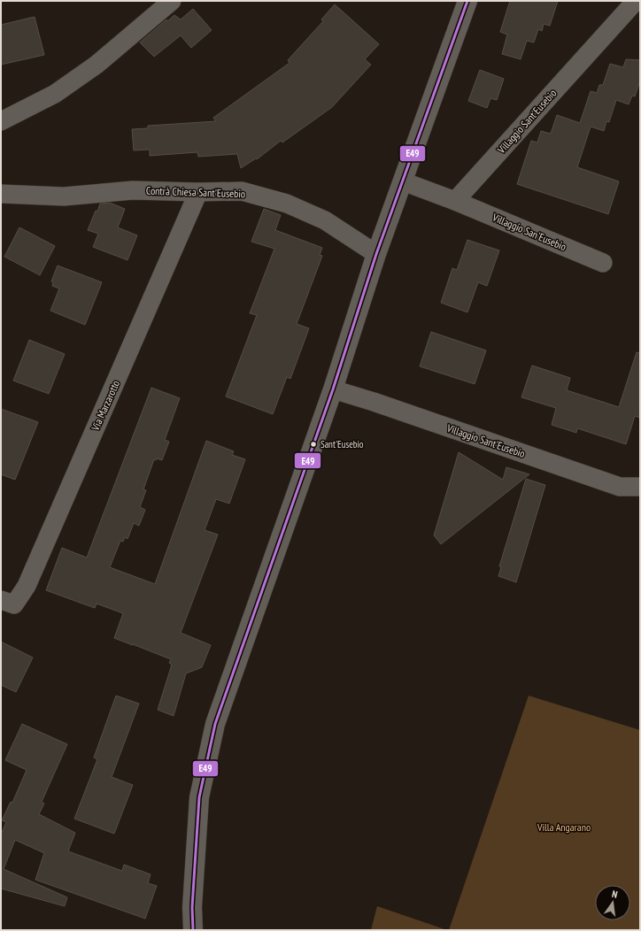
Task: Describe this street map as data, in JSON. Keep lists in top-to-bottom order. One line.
{"streets":{"street":["Villaggio Sant'Eusebio","Contrà Chiesa Sant'Eusebio","Villaggio San'Eusebio","Via Marzarotto"]},"crossings":[["Villaggio Sant'Eusebio","Villaggio San'Eusebio"],["Contrà Chiesa Sant'Eusebio","Via Marzarotto"]],"parks":["Villa Angarano"],"places":["Sant'Eusebio"],"lines":["transit line E49"],"north":"top"}
